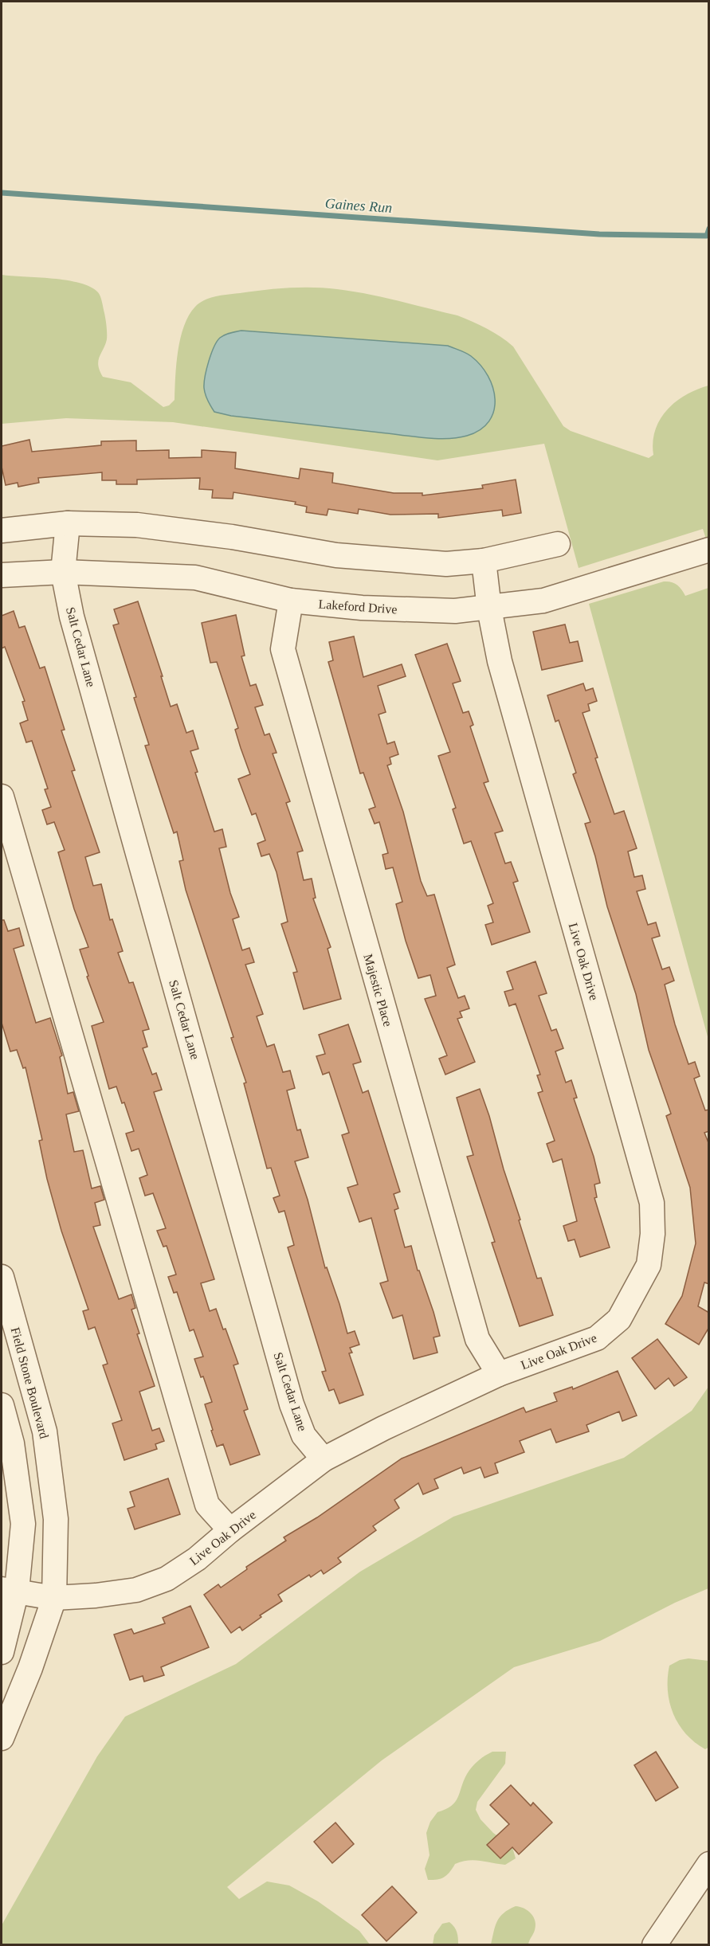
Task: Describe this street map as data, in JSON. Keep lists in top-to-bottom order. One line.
{"streets":{"street":["Lakeford Drive","Salt Cedar Lane","Live Oak Drive","Majestic Place","Field Stone Boulevard"]},"crossings":[["Lakeford Drive","Salt Cedar Lane"],["Lakeford Drive","Live Oak Drive"],["Lakeford Drive","Majestic Place"],["Salt Cedar Lane","Live Oak Drive"],["Live Oak Drive","Majestic Place"],["Live Oak Drive","Field Stone Boulevard"]],"water":["Gaines Run"]}
